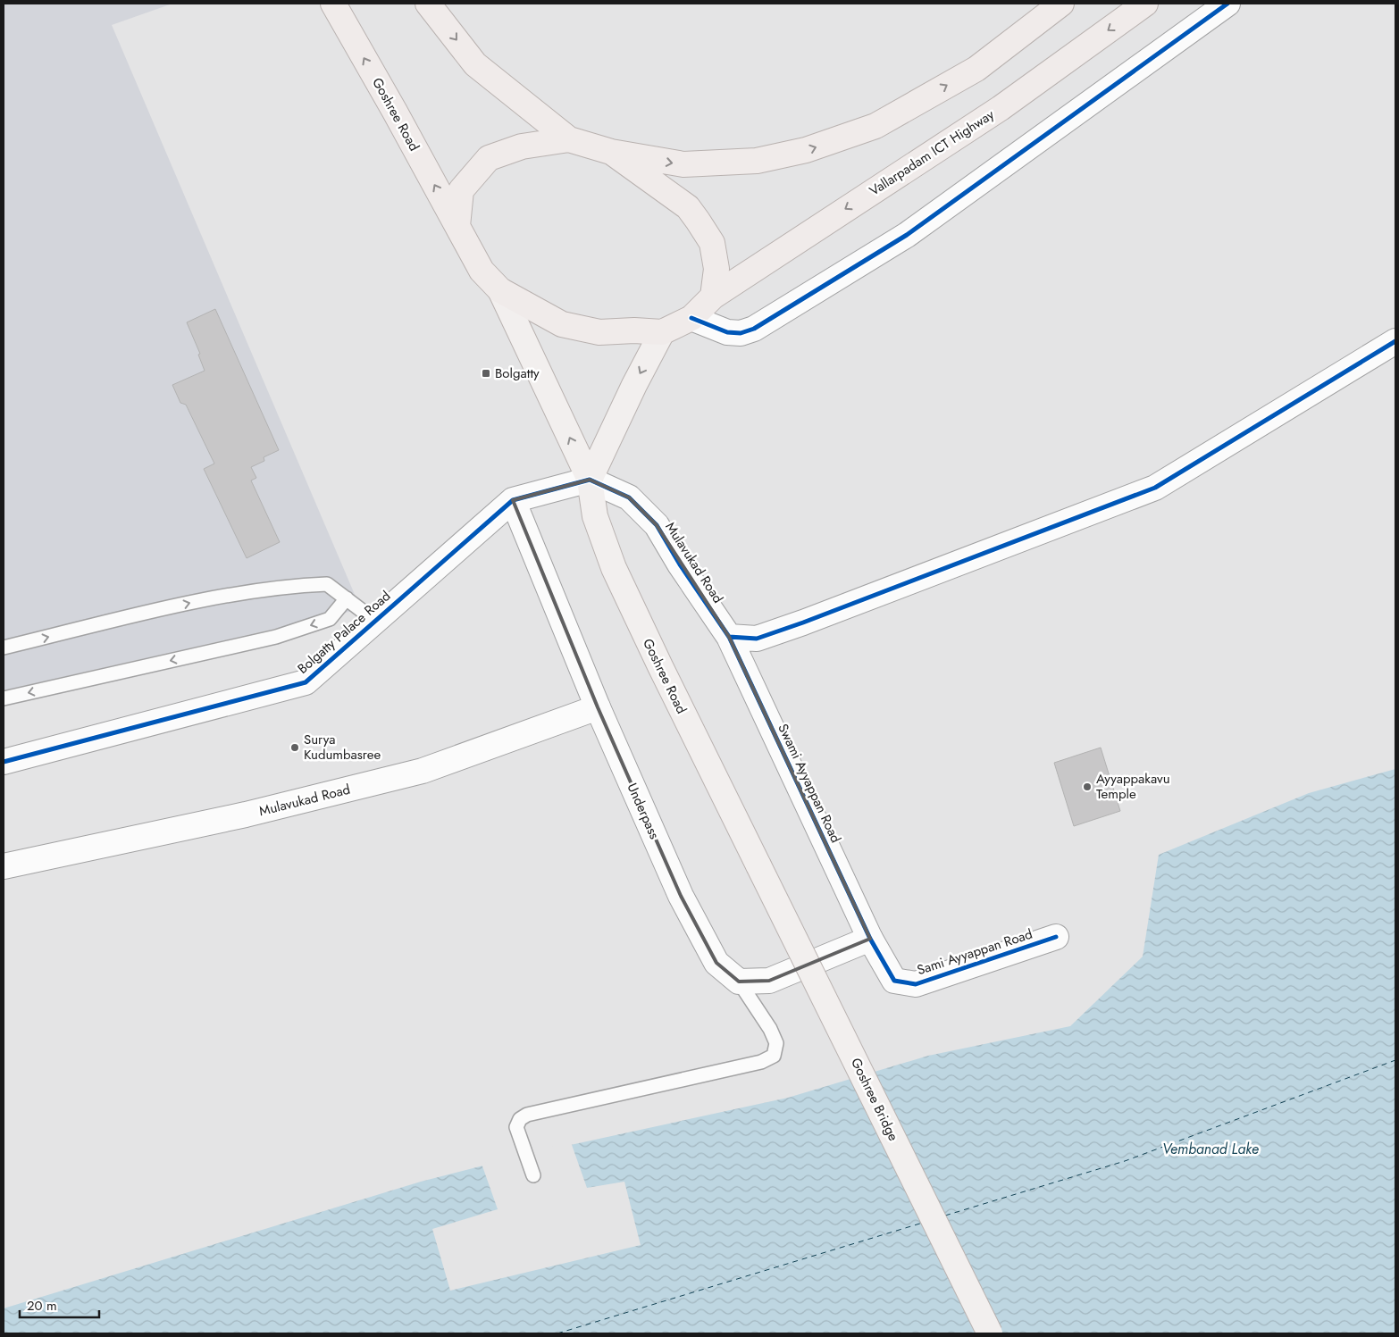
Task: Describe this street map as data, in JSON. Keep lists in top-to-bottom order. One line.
{"streets":{"highway":["Goshree Road","Vallarpadam ICT Highway"],"main road":["Goshree Bridge"],"street":["Mulavukad Road","Bolgatty Palace Road","Swami Ayyappan Road","Underpass","Sami Ayyappan Road"]},"crossings":[["Goshree Road","Vallarpadam ICT Highway"],["Goshree Road","Mulavukad Road"],["Goshree Road","Bolgatty Palace Road"],["Goshree Road","Goshree Bridge"],["Mulavukad Road","Bolgatty Palace Road"],["Mulavukad Road","Swami Ayyappan Road"],["Mulavukad Road","Underpass"],["Bolgatty Palace Road","Underpass"],["Swami Ayyappan Road","Sami Ayyappan Road"]],"water":["Vembanad Lake"],"places":{"transit":["Bolgatty"],"other":["Surya Kudumbasree","Ayyappakavu Temple"]},"scale_bar":"20 m"}
